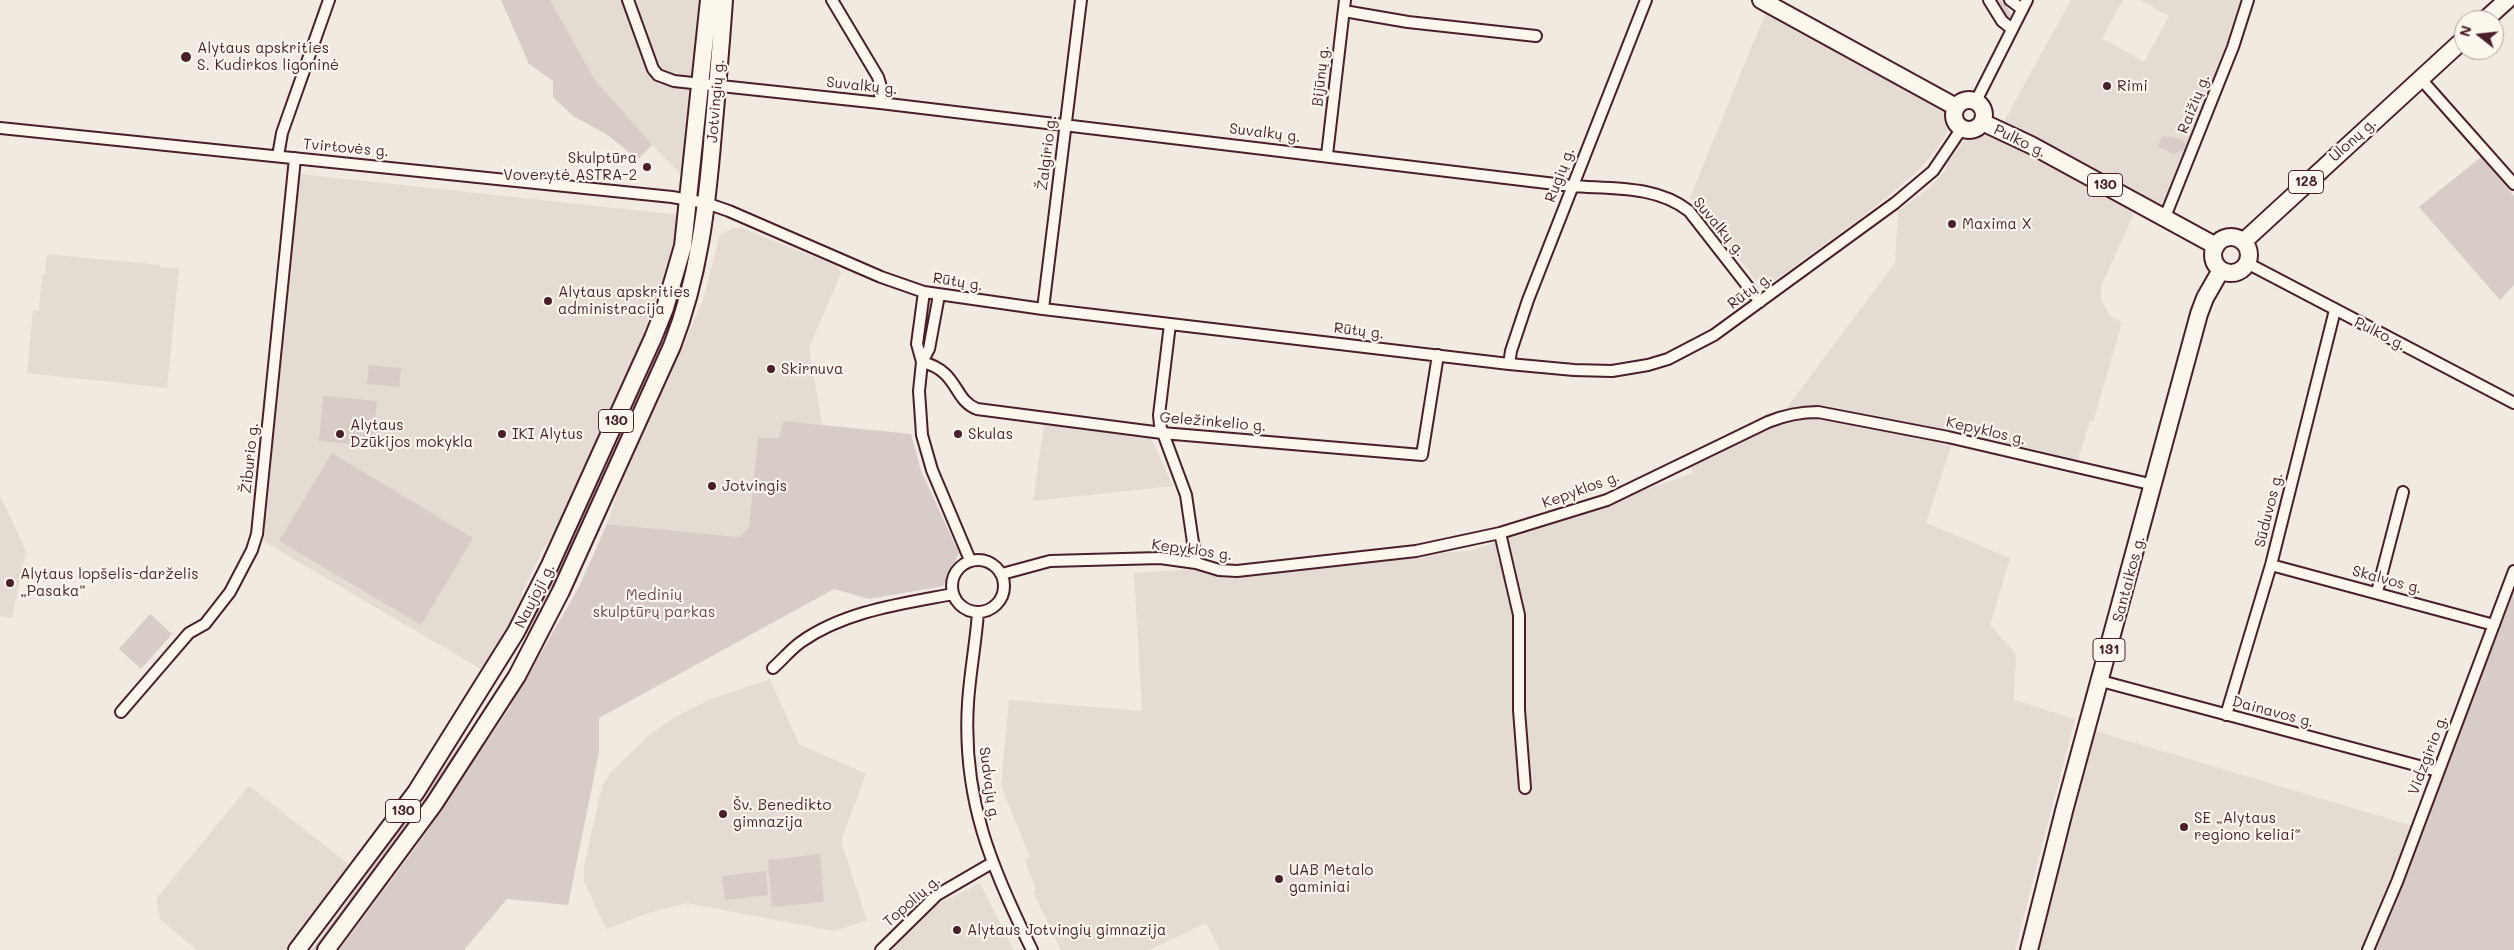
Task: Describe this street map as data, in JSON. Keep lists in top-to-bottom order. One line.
{"streets":{"main road":["Jotvingių g.","Ulonų g.","Pulko g.","128","130","Santaikos g.","Naujoji g.","131"],"street":["Bijūnų g.","Suvalkų g.","Raižių g.","Tvirtovės g.","Žalgirio g.","Rugių g.","Rūtų g.","Geležinkelio g.","Kepyklos g.","Žiburio g.","Sūduvos g.","Skalvos g.","Dainavos g.","Vidzgirio g.","Sudvajų g.","Topolių g."]},"crossings":[["Bijūnų g.","Suvalkų g."],["Suvalkų g.","Jotvingių g."],["Suvalkų g.","Žalgirio g."],["Suvalkų g.","Rugių g."],["Suvalkų g.","Rūtų g."],["Jotvingių g.","Tvirtovės g."],["Jotvingių g.","Rūtų g."],["Jotvingių g.","Naujoji g."],["Raižių g.","Pulko g."],["Ulonų g.","Pulko g."],["Ulonų g.","Santaikos g."],["Pulko g.","Rūtų g."],["Pulko g.","Sūduvos g."],["Pulko g.","Santaikos g."],["Tvirtovės g.","Rūtų g."],["Tvirtovės g.","Žiburio g."],["Tvirtovės g.","Naujoji g."],["Žalgirio g.","Rūtų g."],["Rugių g.","Rūtų g."],["Rūtų g.","Geležinkelio g."],["Rūtų g.","Naujoji g."],["Kepyklos g.","Santaikos g."],["Kepyklos g.","Sudvajų g."],["Sūduvos g.","Skalvos g."],["Sūduvos g.","Dainavos g."],["Santaikos g.","Dainavos g."],["Skalvos g.","Vidzgirio g."],["Dainavos g.","Vidzgirio g."],["Sudvajų g.","Topolių g."]],"parks":["Medinių skulptūrų parkas"],"places":["Alytaus apskrities S. Kudirkos ligoninė","Rimi","Skulptūra Voverytė ASTRA-2","Maxima X","Alytaus apskrities administracija","Skirnuva","Alytaus Dzūkijos mokykla","IKI Alytus","Skulas","Jotvingis","Alytaus lopšelis-darželis „Pasaka“","Šv. Benedikto gimnazija","SE „Alytaus regiono keliai“","UAB Metalo gaminiai","Alytaus Jotvingių gimnazija"],"north":"left"}
